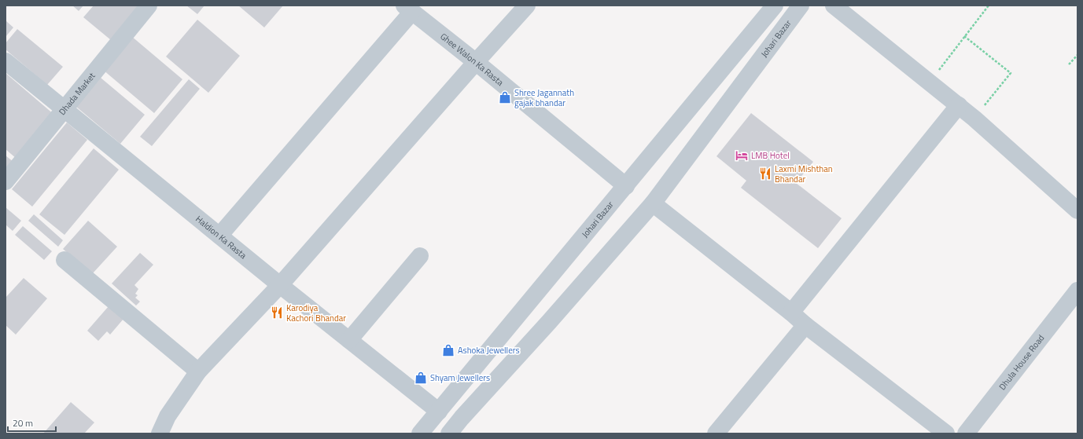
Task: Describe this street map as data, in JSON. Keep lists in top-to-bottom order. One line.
{"streets":{"street":["Johari Bazar","Ghee Walon Ka Rasta","Dhada Market","Haldion Ka Rasta","Dhula House Road"]},"crossings":[["Johari Bazar","Ghee Walon Ka Rasta"],["Johari Bazar","Haldion Ka Rasta"],["Dhada Market","Haldion Ka Rasta"]],"places":{"shop":["Shree Jagannath gajak bhandar","Ashoka Jewellers","Shyam Jewellers"],"hotel":["LMB Hotel"],"restaurant":["Laxmi Mishthan Bhandar","Karodiya Kachori Bhandar"]},"scale_bar":"20 m"}
